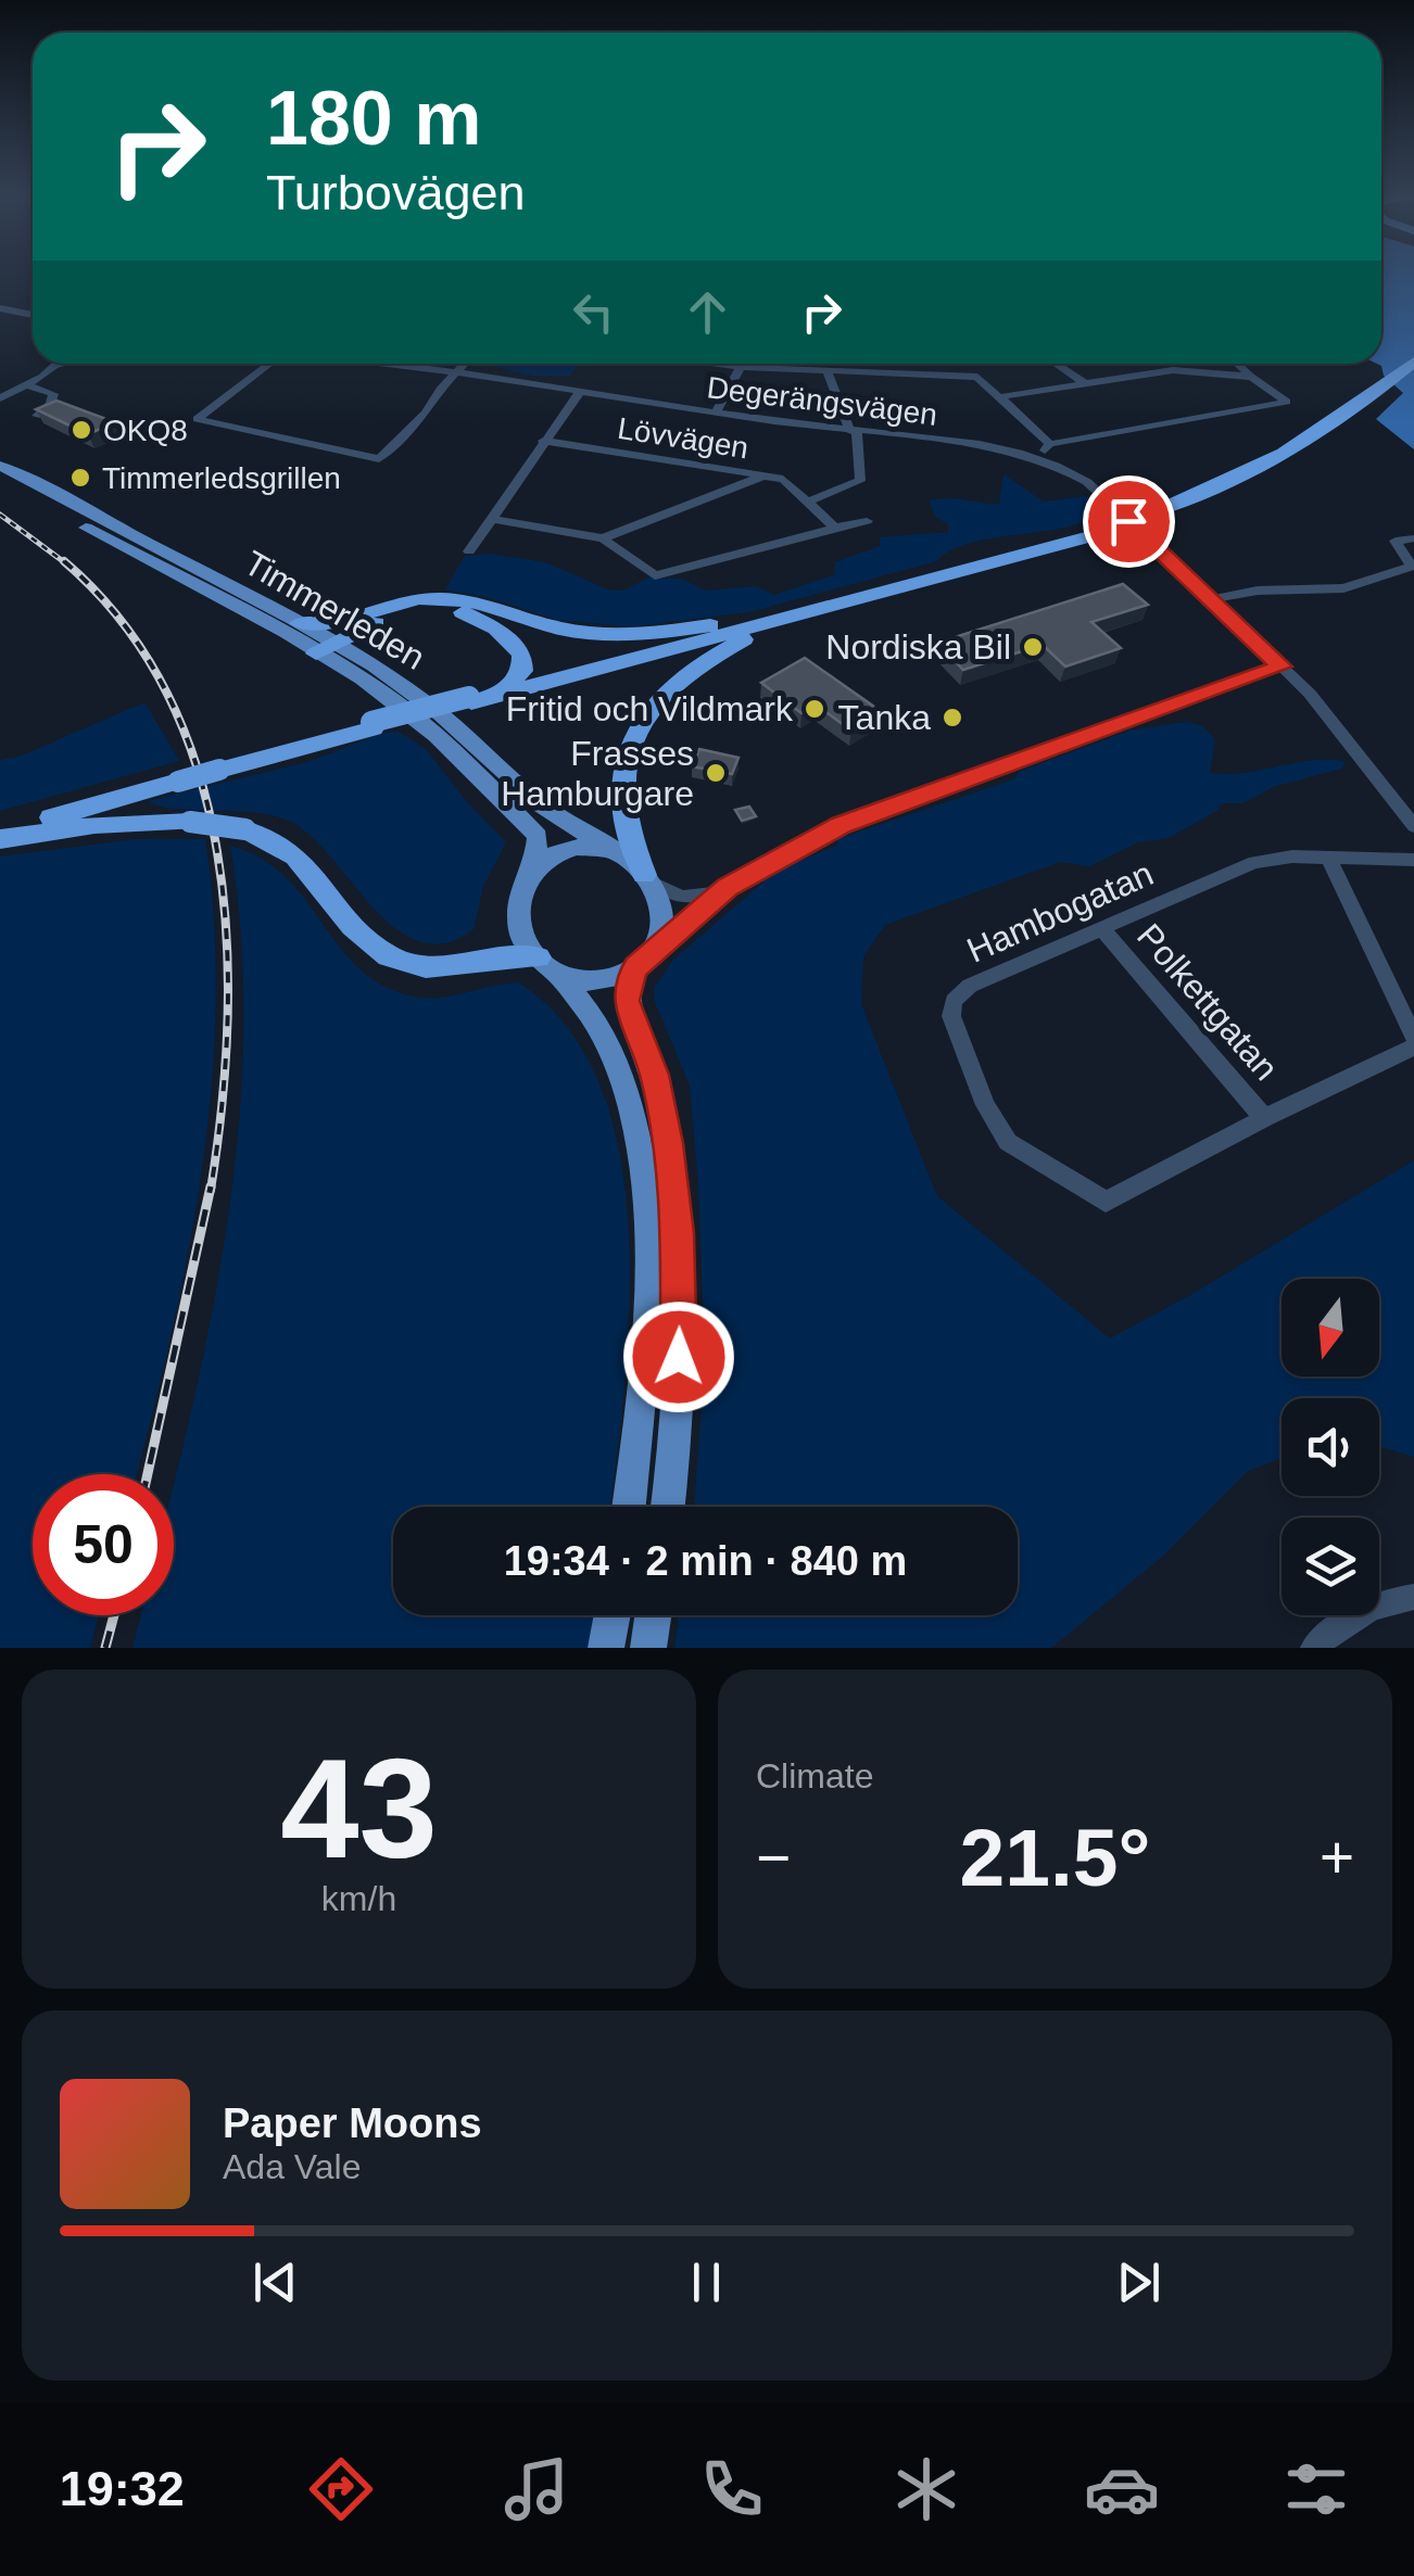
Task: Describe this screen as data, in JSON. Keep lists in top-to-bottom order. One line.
{"streets":{"main road":["Timmerleden"],"street":["Degerängsvägen","Lövvägen","Hambogatan","Polkettgatan"]},"crossings":[["Hambogatan","Polkettgatan"]],"places":["OKQ8","Timmerledsgrillen","Nordiska Bil","Fritid och Vildmark","Tanka","Frasses Hamburgare"],"north":"bottom","page":{"turn":["180 m","Turbovägen"],"limit":"50","trip":"19:34 · 2 min · 840 m","tile":[["43","km/h"],"Climate"],"heat":["−","21.5°","+"],"song":["Paper Moons","Ada Vale"],"tabs":"19:32"}}
